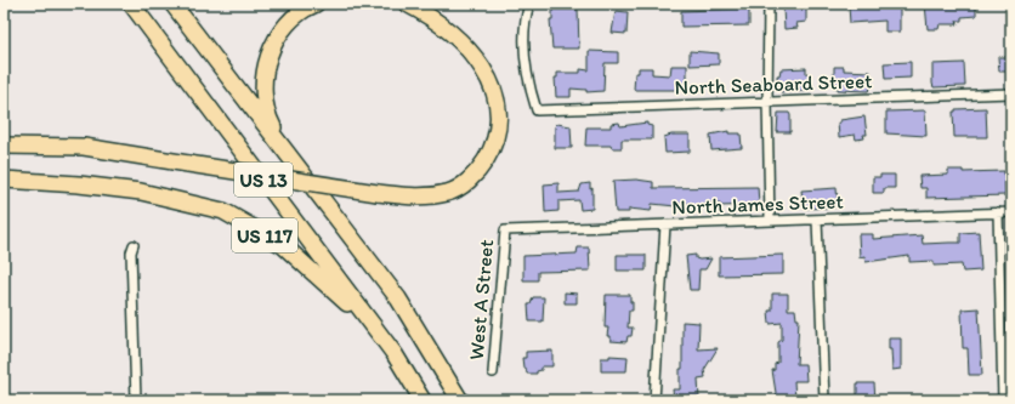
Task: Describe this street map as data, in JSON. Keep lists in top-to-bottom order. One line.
{"streets":{"highway":["US 13","US 117"],"street":["North Seaboard Street","North James Street","West A Street"]},"crossings":[["US 13","US 117"],["North James Street","West A Street"]]}
